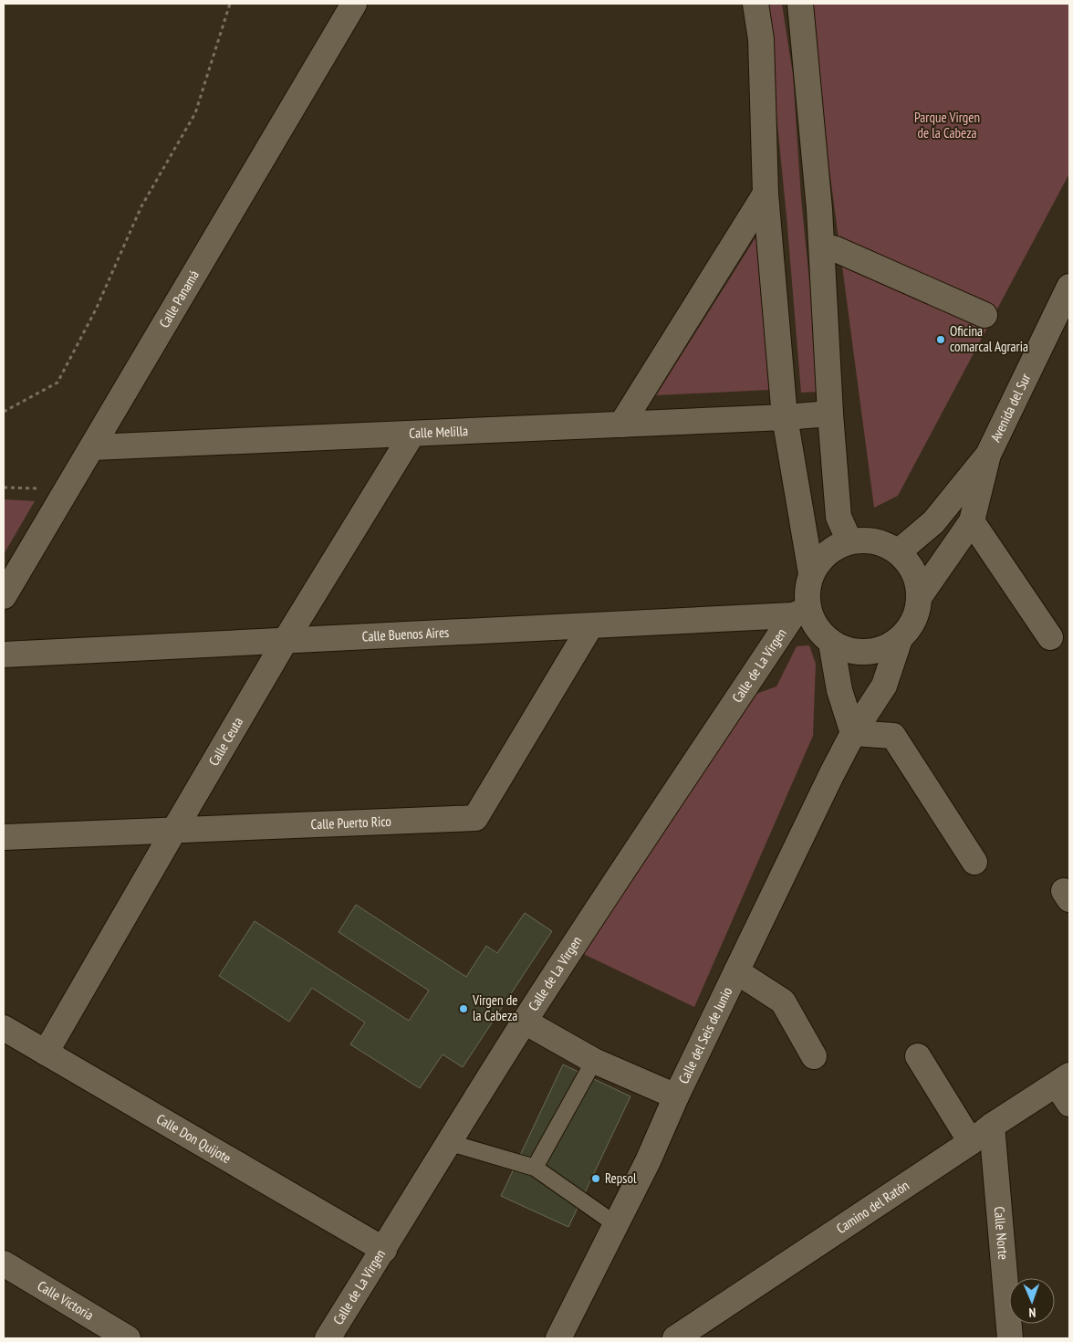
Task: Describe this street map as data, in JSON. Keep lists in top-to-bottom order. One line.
{"streets":{"street":["Calle Panamá","Avenida del Sur","Calle Melilla","Calle Buenos Aires","Calle de La Virgen","Calle Ceuta","Calle Puerto Rico","Calle del Seis de Junio","Calle Don Quijote","Camino del Ratón","Calle Norte","Calle Victoria"]},"crossings":[["Calle Panamá","Calle Melilla"],["Avenida del Sur","Calle Buenos Aires"],["Avenida del Sur","Calle de La Virgen"],["Avenida del Sur","Calle del Seis de Junio"],["Calle Melilla","Calle Ceuta"],["Calle Buenos Aires","Calle de La Virgen"],["Calle Buenos Aires","Calle Ceuta"],["Calle Buenos Aires","Calle Puerto Rico"],["Calle Buenos Aires","Calle del Seis de Junio"],["Calle de La Virgen","Calle del Seis de Junio"],["Calle de La Virgen","Calle Don Quijote"],["Calle Ceuta","Calle Puerto Rico"],["Calle Ceuta","Calle Don Quijote"],["Camino del Ratón","Calle Norte"]],"parks":["Parque Virgen de la Cabeza"],"places":["Oficina comarcal Agraria","Virgen de la Cabeza","Repsol"],"north":"bottom"}
